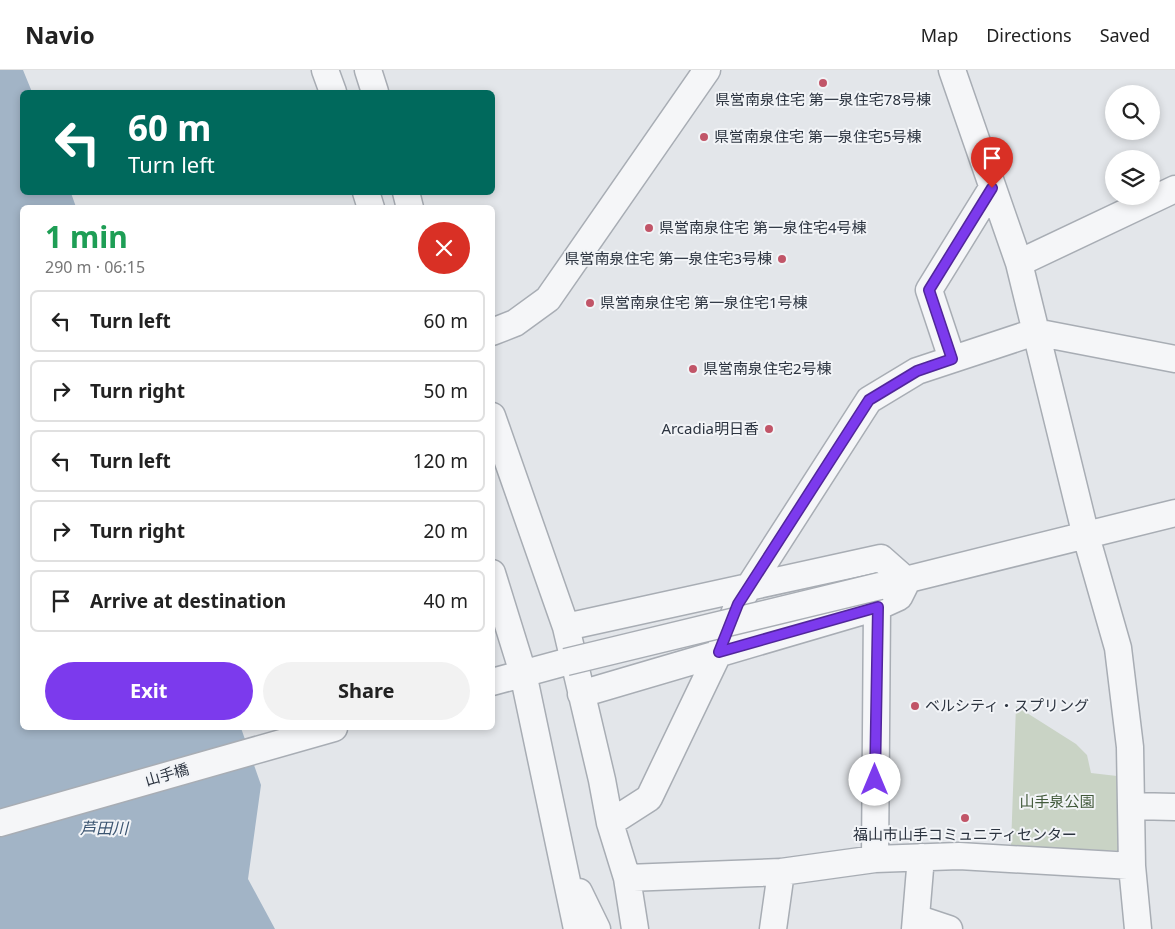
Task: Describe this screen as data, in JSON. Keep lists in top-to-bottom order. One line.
{"streets":{"street":["山手橋"]},"water":["芦田川"],"parks":["山手泉公園"],"places":["県営南泉住宅 第一泉住宅78号棟","県営南泉住宅 第一泉住宅5号棟","県営南泉住宅 第一泉住宅4号棟","県営南泉住宅 第一泉住宅3号棟","県営南泉住宅 第一泉住宅1号棟","県営南泉住宅2号棟","Arcadia明日香","ベルシティ・スプリング","福山市山手コミュニティセンター"],"page":{"header":"Navio","nav":["Map","Directions","Saved"],"turn":["60 m","Turn left"],"heading":["1 min","290 m · 06:15"],"list":[{"name":"Turn left","value":"60 m"},{"name":"Turn right","value":"50 m"},{"name":"Turn left","value":"120 m"},{"name":"Turn right","value":"20 m"},{"name":"Arrive at destination","value":"40 m"}],"buttons":["Exit","Share"]}}
